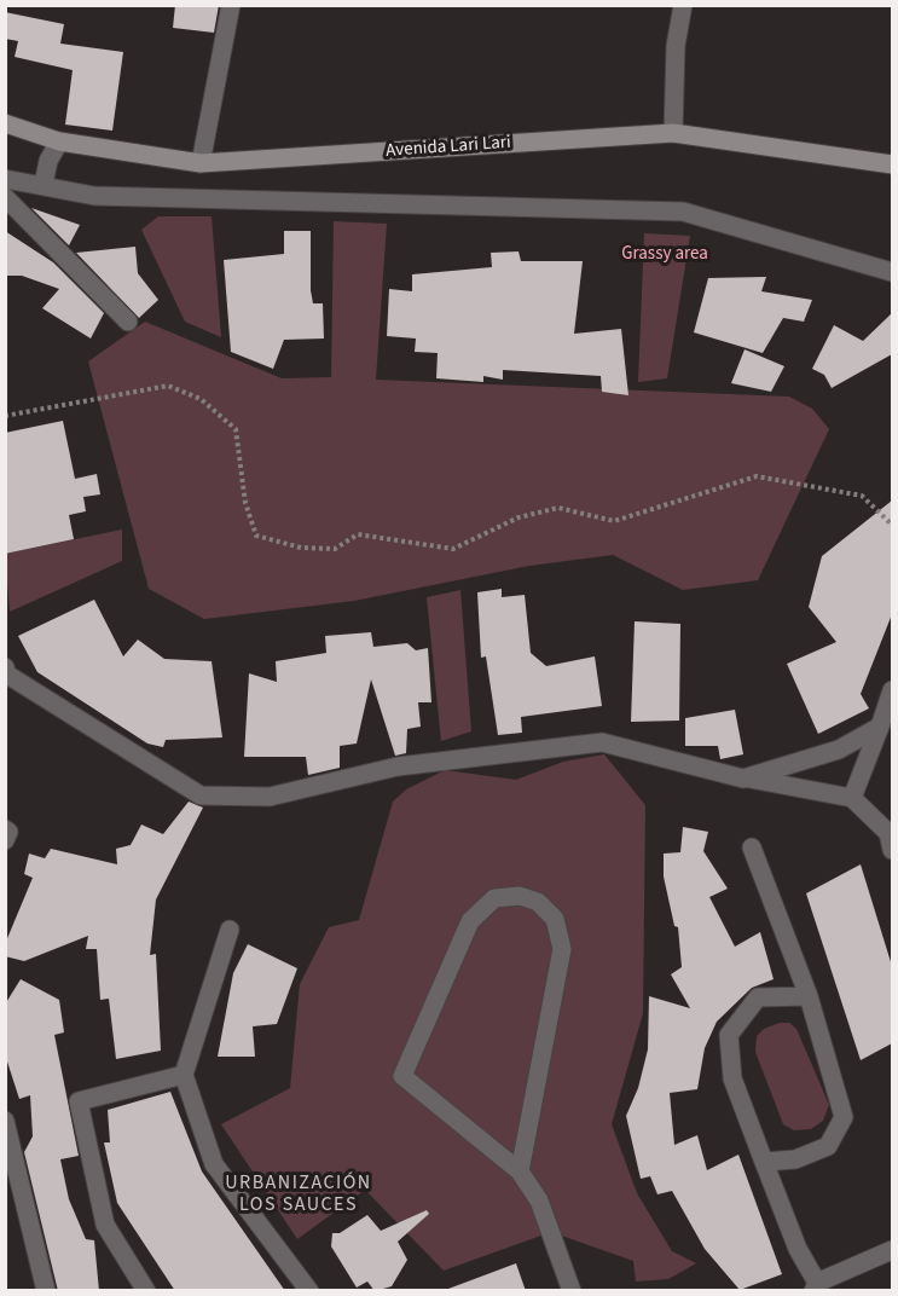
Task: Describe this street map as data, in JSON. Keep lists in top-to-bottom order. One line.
{"streets":{"street":["Avenida Lari Lari"]},"districts":["URBANIZACIÓN LOS SAUCES"],"parks":["Grassy area"]}
